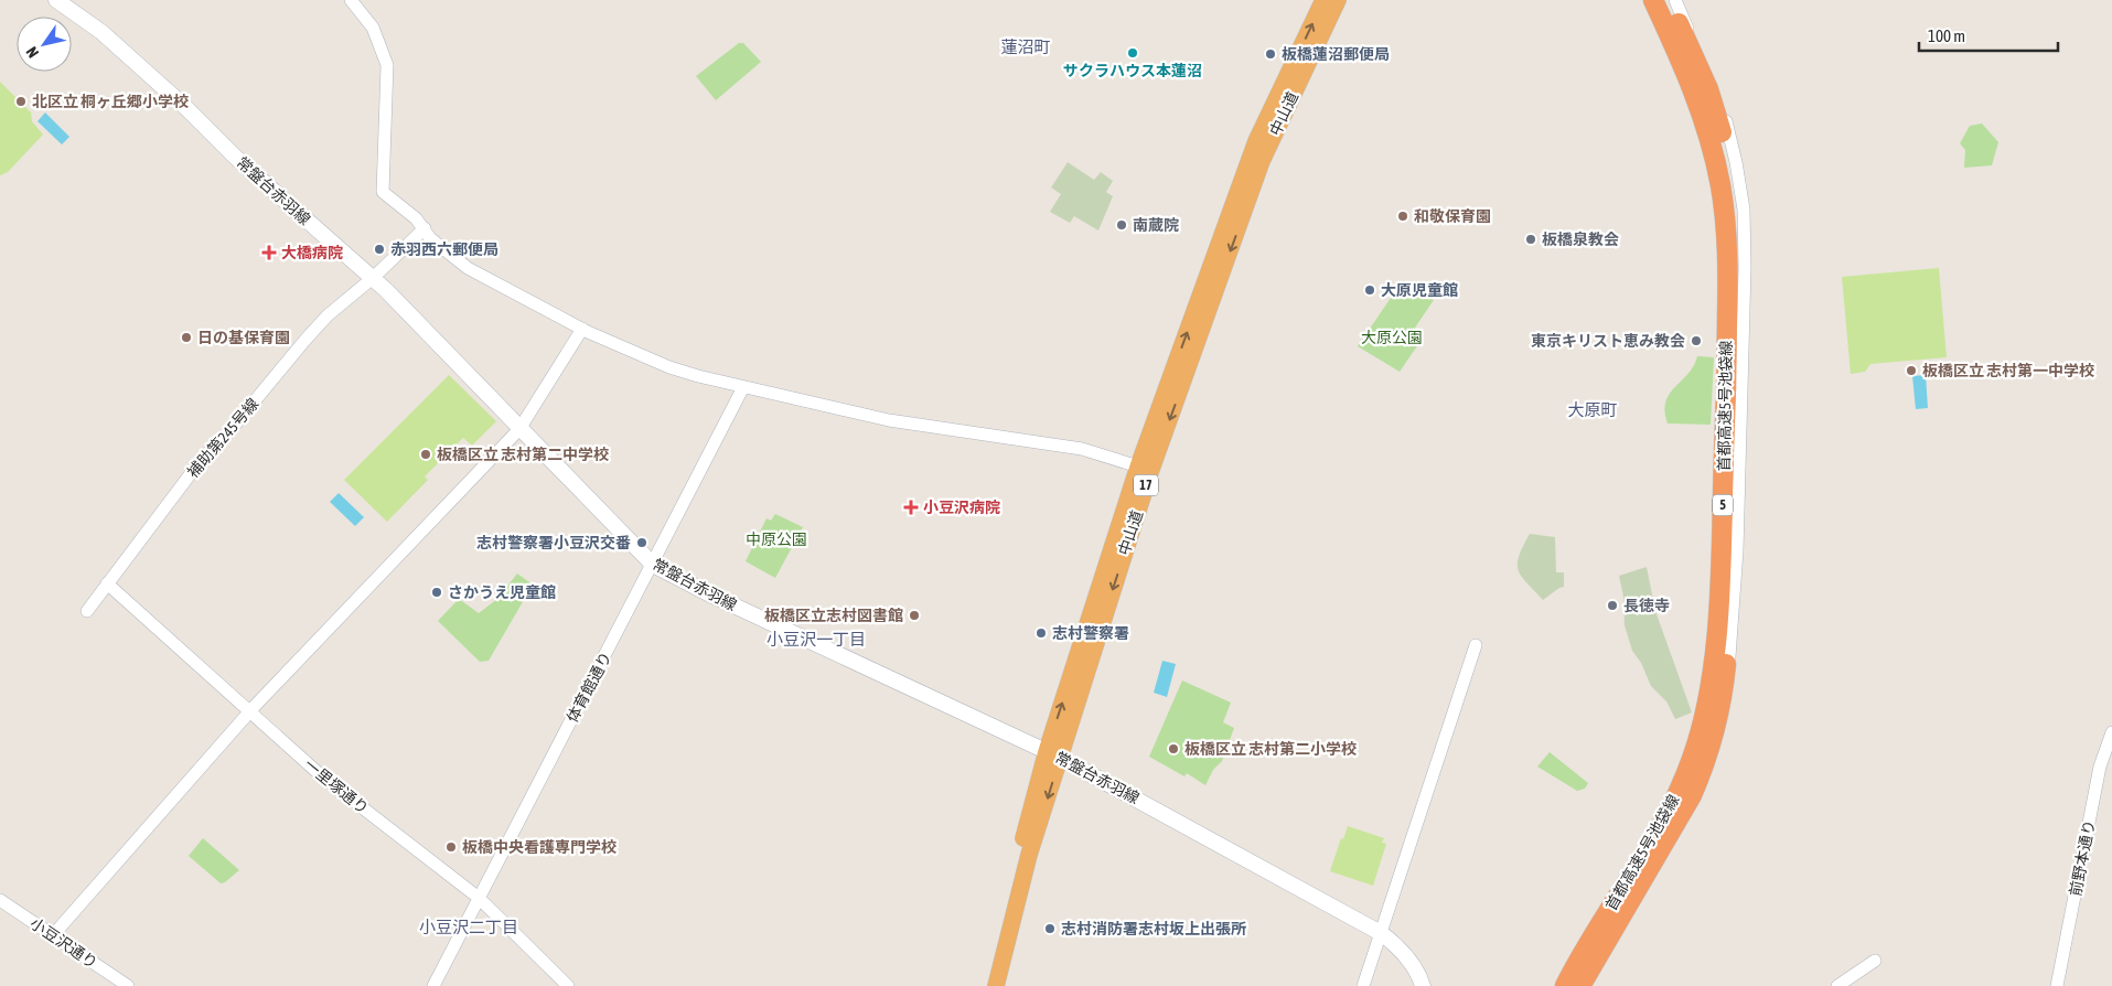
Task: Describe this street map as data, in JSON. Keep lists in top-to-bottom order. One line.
{"streets":{"highway":["中山道","首都高速5号池袋線","17","5"],"main road":["常盤台赤羽線"],"street":["補助第245号線","体育館通り","一里塚通り","前野本通り","小豆沢通り"]},"crossings":[["中山道","常盤台赤羽線"],["常盤台赤羽線","補助第245号線"],["常盤台赤羽線","体育館通り"],["補助第245号線","一里塚通り"],["体育館通り","一里塚通り"]],"districts":["蓮沼町","大原町","小豆沢一丁目","小豆沢二丁目"],"parks":["大原公園","中原公園"],"places":{"other":["サクラハウス本蓮沼","板橋蓮沼郵便局","北区立 桐ヶ丘郷小学校","和敬保育園","南蔵院","板橋泉教会","赤羽西六郵便局","大原児童館","日の基保育園","東京キリスト恵み教会","板橋区立 志村第一中学校","板橋区立 志村第二中学校","志村警察署小豆沢交番","さかうえ児童館","長徳寺","板橋区立志村図書館","志村警察署","板橋区立 志村第二小学校","板橋中央看護専門学校","志村消防署志村坂上出張所"],"health":["大橋病院","小豆沢病院"]},"scale_bar":"100 m","north":"bottom left"}
